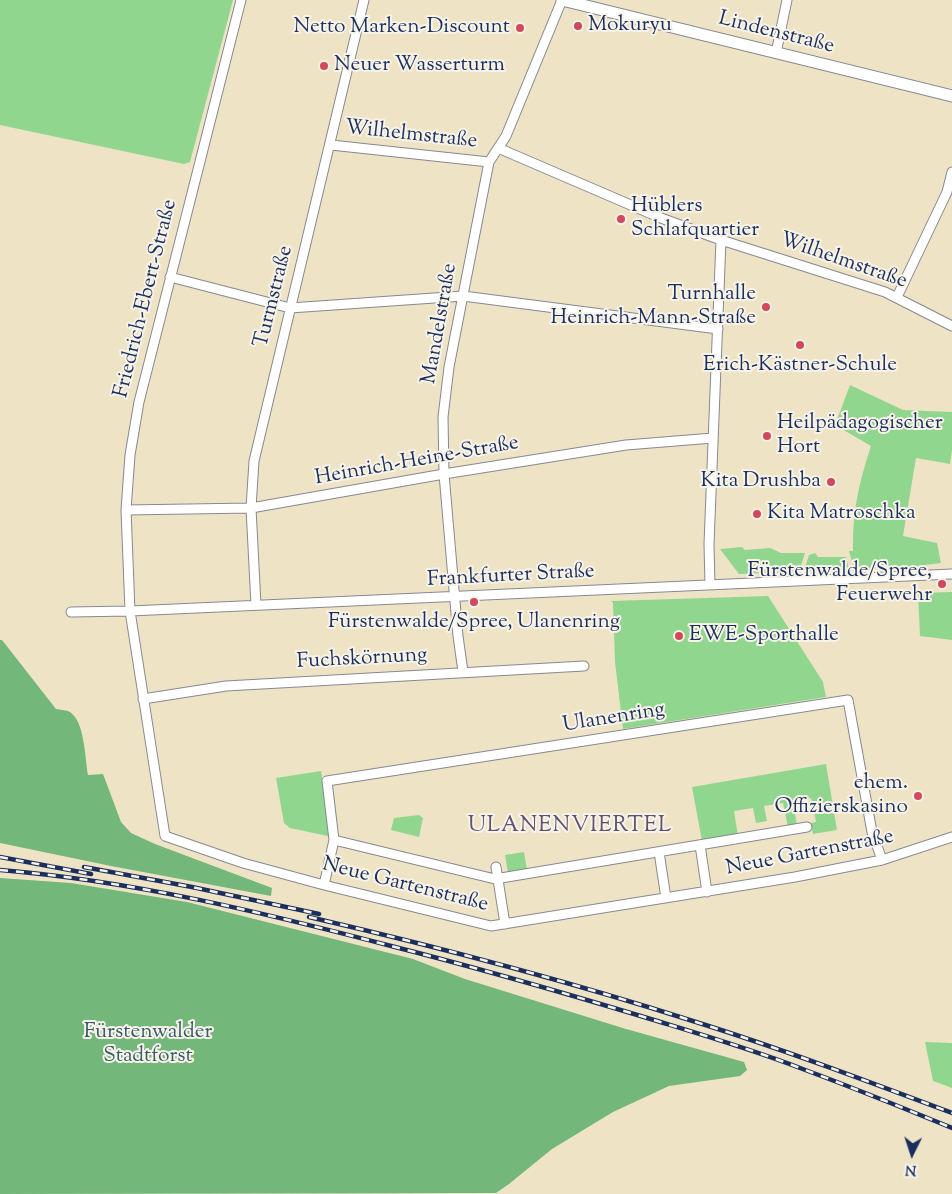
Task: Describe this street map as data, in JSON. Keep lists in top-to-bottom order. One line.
{"streets":{"street":["Lindenstraße","Wilhelmstraße","Turmstraße","Friedrich-Ebert-Straße","Mandelstraße","Heinrich-Heine-Straße","Frankfurter Straße","Fuchskörnung","Ulanenring","Neue Gartenstraße"]},"crossings":[["Lindenstraße","Mandelstraße"],["Wilhelmstraße","Turmstraße"],["Wilhelmstraße","Mandelstraße"],["Turmstraße","Heinrich-Heine-Straße"],["Turmstraße","Frankfurter Straße"],["Friedrich-Ebert-Straße","Heinrich-Heine-Straße"],["Friedrich-Ebert-Straße","Frankfurter Straße"],["Friedrich-Ebert-Straße","Neue Gartenstraße"],["Mandelstraße","Heinrich-Heine-Straße"],["Mandelstraße","Frankfurter Straße"],["Mandelstraße","Fuchskörnung"],["Frankfurter Straße","Neue Gartenstraße"],["Fuchskörnung","Neue Gartenstraße"],["Ulanenring","Neue Gartenstraße"]],"districts":["ULANENVIERTEL"],"parks":["Fürstenwalder Stadtforst"],"places":["Mokuryu","Netto Marken-Discount","Neuer Wasserturm","Hüblers Schlafquartier","Turnhalle Heinrich-Mann-Straße","Erich-Kästner-Schule","Heilpädagogischer Hort","Kita Drushba","Kita Matroschka","Fürstenwalde/Spree, Feuerwehr","Fürstenwalde/Spree, Ulanenring","EWE-Sporthalle","ehem. Offizierskasino"],"north":"bottom"}
